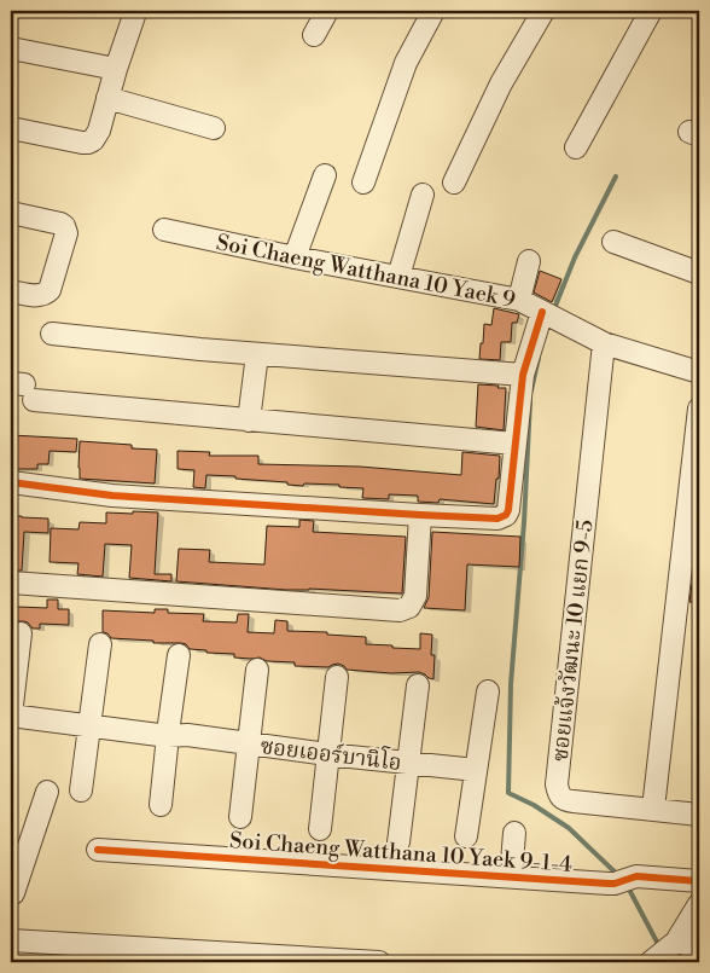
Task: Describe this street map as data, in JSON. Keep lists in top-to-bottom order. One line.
{"streets":{"street":["Soi Chaeng Watthana 10 Yaek 9","ซอยแจ้งวัฒนะ 10 แยก 9-5","ซอยเออร์บานิโอ","Soi Chaeng Watthana 10 Yaek 9-1-4"]},"crossings":[["Soi Chaeng Watthana 10 Yaek 9","ซอยแจ้งวัฒนะ 10 แยก 9-5"]]}
